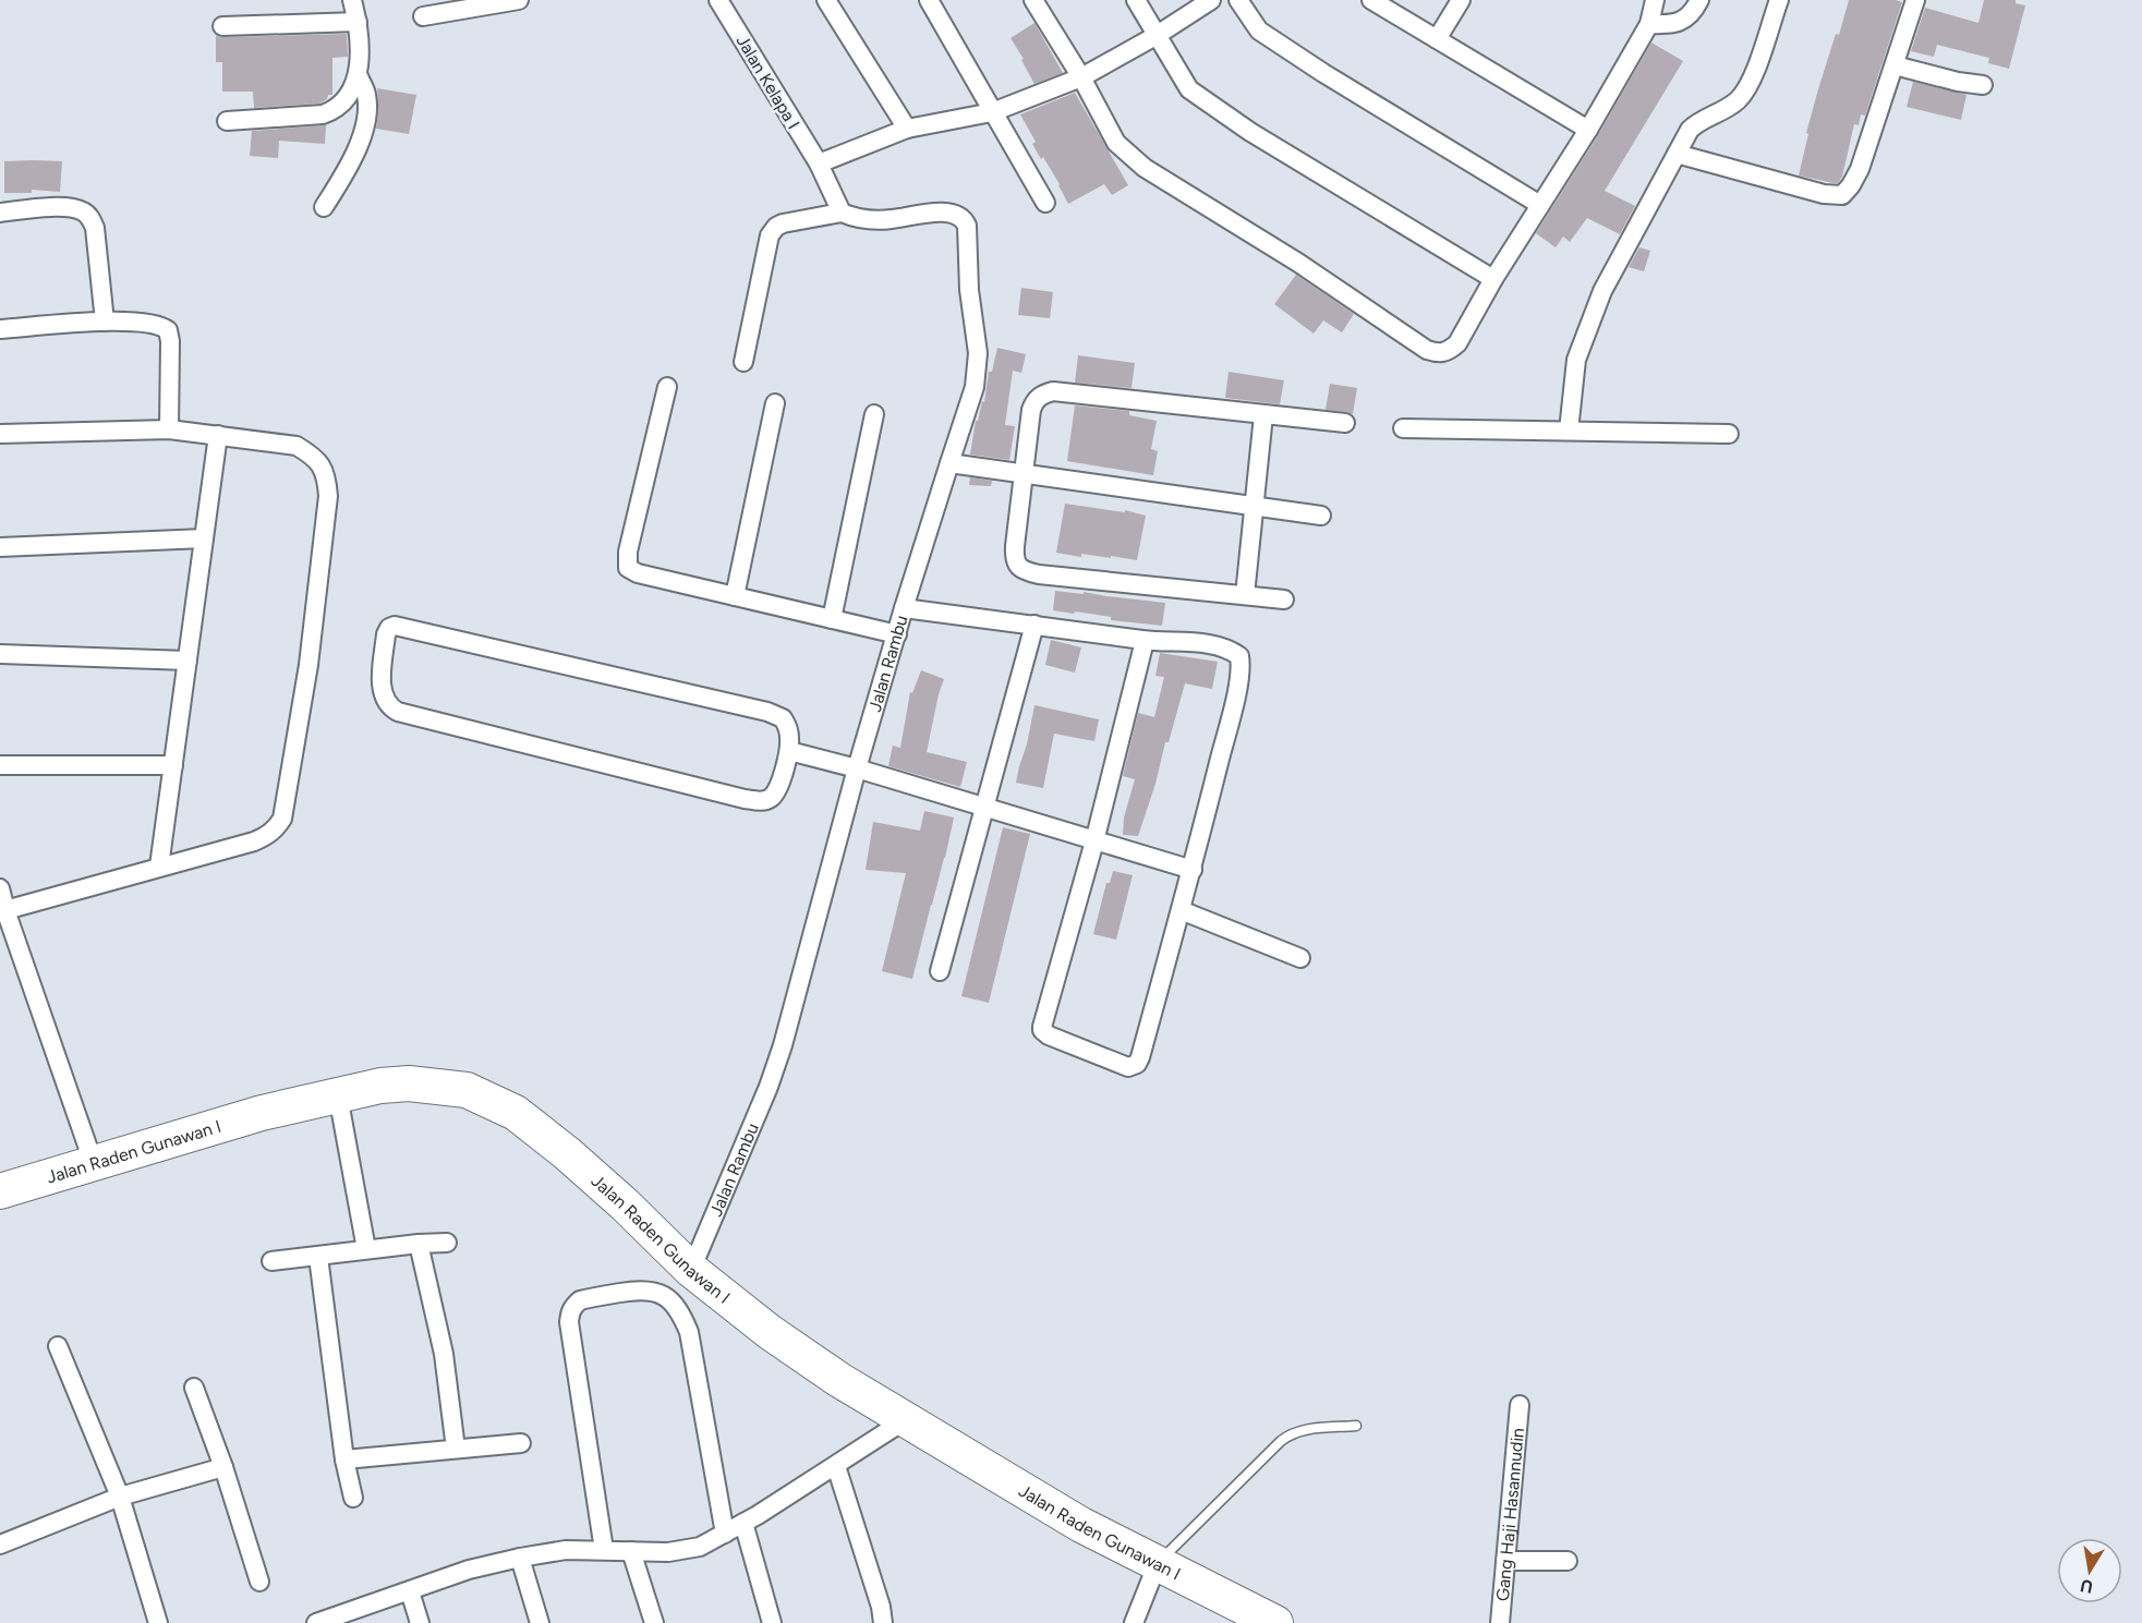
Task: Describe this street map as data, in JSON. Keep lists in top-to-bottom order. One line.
{"streets":{"highway":["Jalan Raden Gunawan I"],"street":["Jalan Kelapa I","Jalan Rambu","Gang Haji Hasannudin"]},"crossings":[["Jalan Rambu","Jalan Raden Gunawan I"]],"north":"bottom"}
